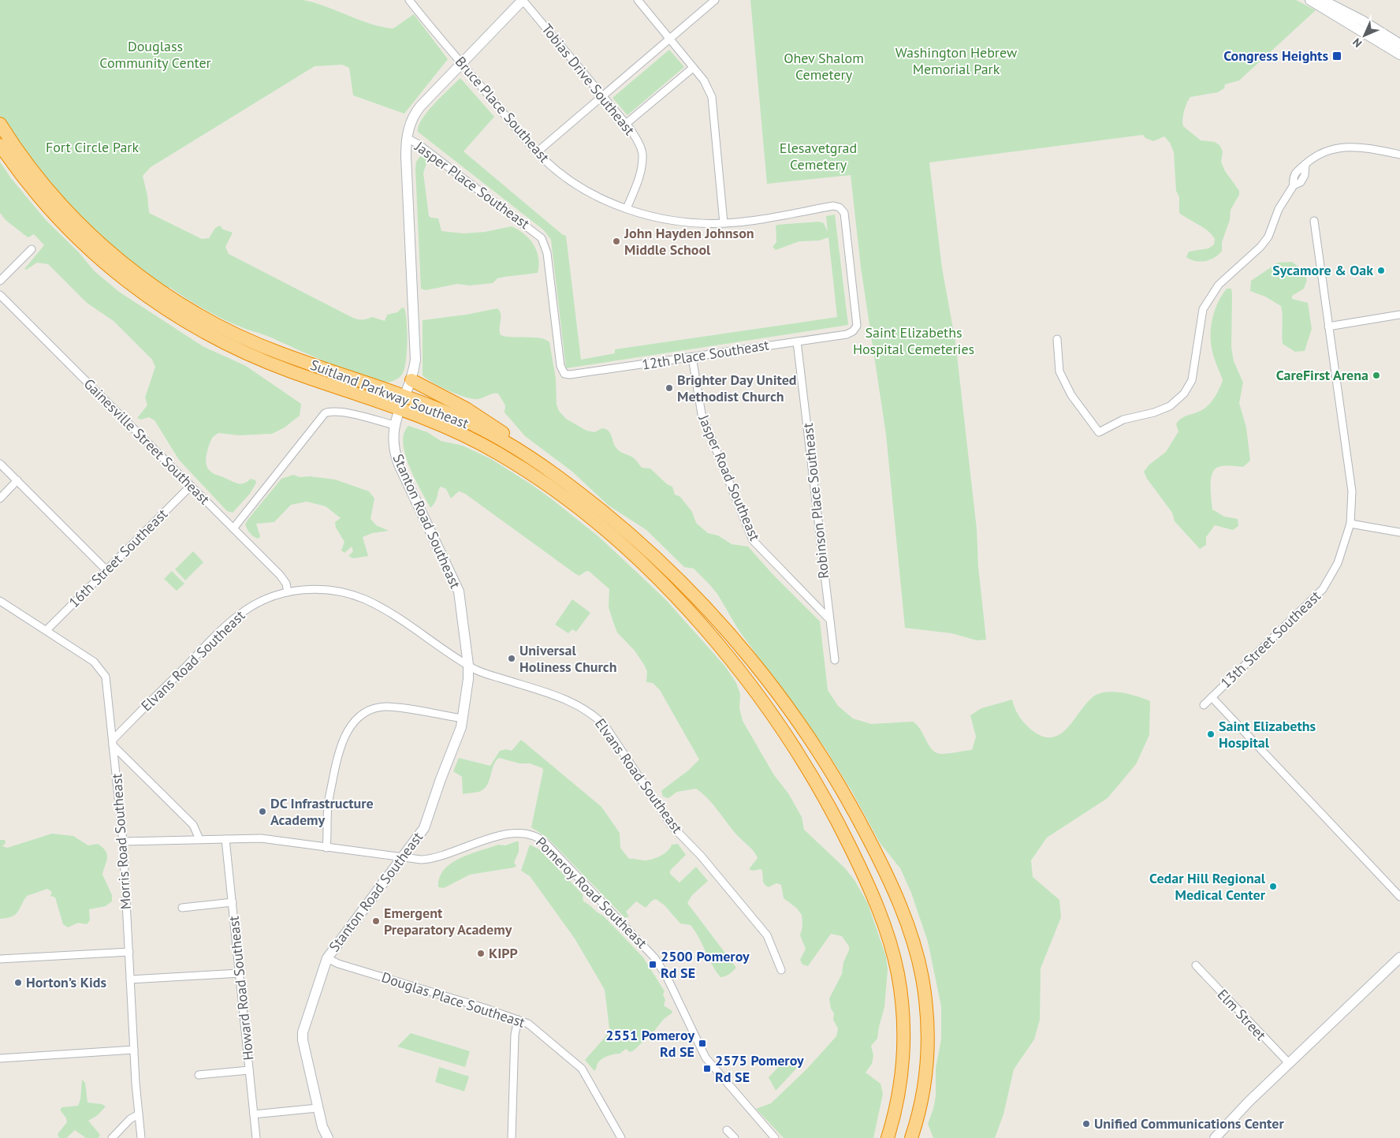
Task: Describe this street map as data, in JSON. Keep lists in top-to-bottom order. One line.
{"streets":{"highway":["Suitland Parkway Southeast"],"street":["Tobias Drive Southeast","Bruce Place Southeast","Jasper Place Southeast","12th Place Southeast","Gainesville Street Southeast","Jasper Road Southeast","Robinson Place Southeast","Stanton Road Southeast","16th Street Southeast","13th Street Southeast","Elvans Road Southeast","Morris Road Southeast","Pomeroy Road Southeast","Howard Road Southeast","Douglas Place Southeast","Elm Street"]},"crossings":[["Tobias Drive Southeast","Bruce Place Southeast"],["Tobias Drive Southeast","Stanton Road Southeast"],["Bruce Place Southeast","12th Place Southeast"],["Bruce Place Southeast","Stanton Road Southeast"],["Jasper Place Southeast","12th Place Southeast"],["Jasper Place Southeast","Stanton Road Southeast"],["12th Place Southeast","Jasper Road Southeast"],["12th Place Southeast","Robinson Place Southeast"],["Suitland Parkway Southeast","Stanton Road Southeast"],["Gainesville Street Southeast","16th Street Southeast"],["Gainesville Street Southeast","Elvans Road Southeast"],["Jasper Road Southeast","Robinson Place Southeast"],["Stanton Road Southeast","Elvans Road Southeast"],["Stanton Road Southeast","Pomeroy Road Southeast"],["Stanton Road Southeast","Douglas Place Southeast"],["16th Street Southeast","Morris Road Southeast"],["Elvans Road Southeast","Morris Road Southeast"],["Morris Road Southeast","Pomeroy Road Southeast"],["Pomeroy Road Southeast","Howard Road Southeast"]],"parks":["Douglass Community Center","Washington Hebrew Memorial Park","Ohev Shalom Cemetery","Fort Circle Park","Elesavetgrad Cemetery","Saint Elizabeths Hospital Cemeteries"],"places":{"transit":["Congress Heights","2500 Pomeroy Rd SE","2551 Pomeroy Rd SE","2575 Pomeroy Rd SE"],"other":["John Hayden Johnson Middle School","Sycamore & Oak","CareFirst Arena","Brighter Day United Methodist Church","Universal Holiness Church","Saint Elizabeths Hospital","DC Infrastructure Academy","Cedar Hill Regional Medical Center","Emergent Preparatory Academy","KIPP","Horton’s Kids","Unified Communications Center"]},"north":"bottom left"}
